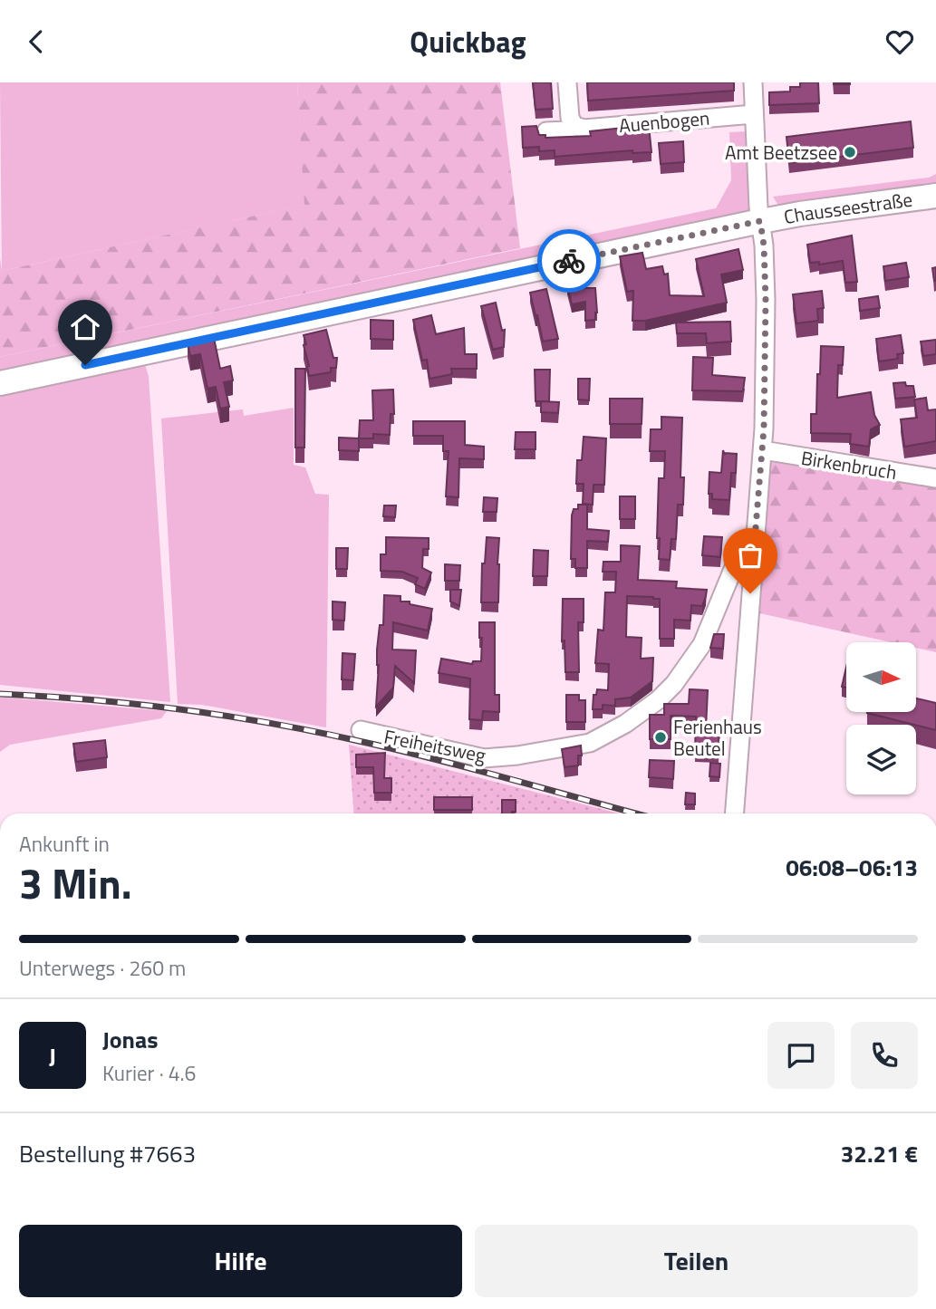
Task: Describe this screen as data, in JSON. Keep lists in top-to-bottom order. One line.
{"streets":{"main road":["Chausseestraße"],"street":["Auenbogen","Birkenbruch","Freiheitsweg"]},"places":["Amt Beetzsee","Ferienhaus Beutel"],"north":"right","page":{"header":"Quickbag","heading":["3 Min.","Ankunft in","06:08–06:13"],"panel":["Jonas","Kurier · 4.6","Bestellung #7663","32.21 €"],"bar":"Unterwegs · 260 m","round":"J","buttons":["Hilfe","Teilen"]}}
